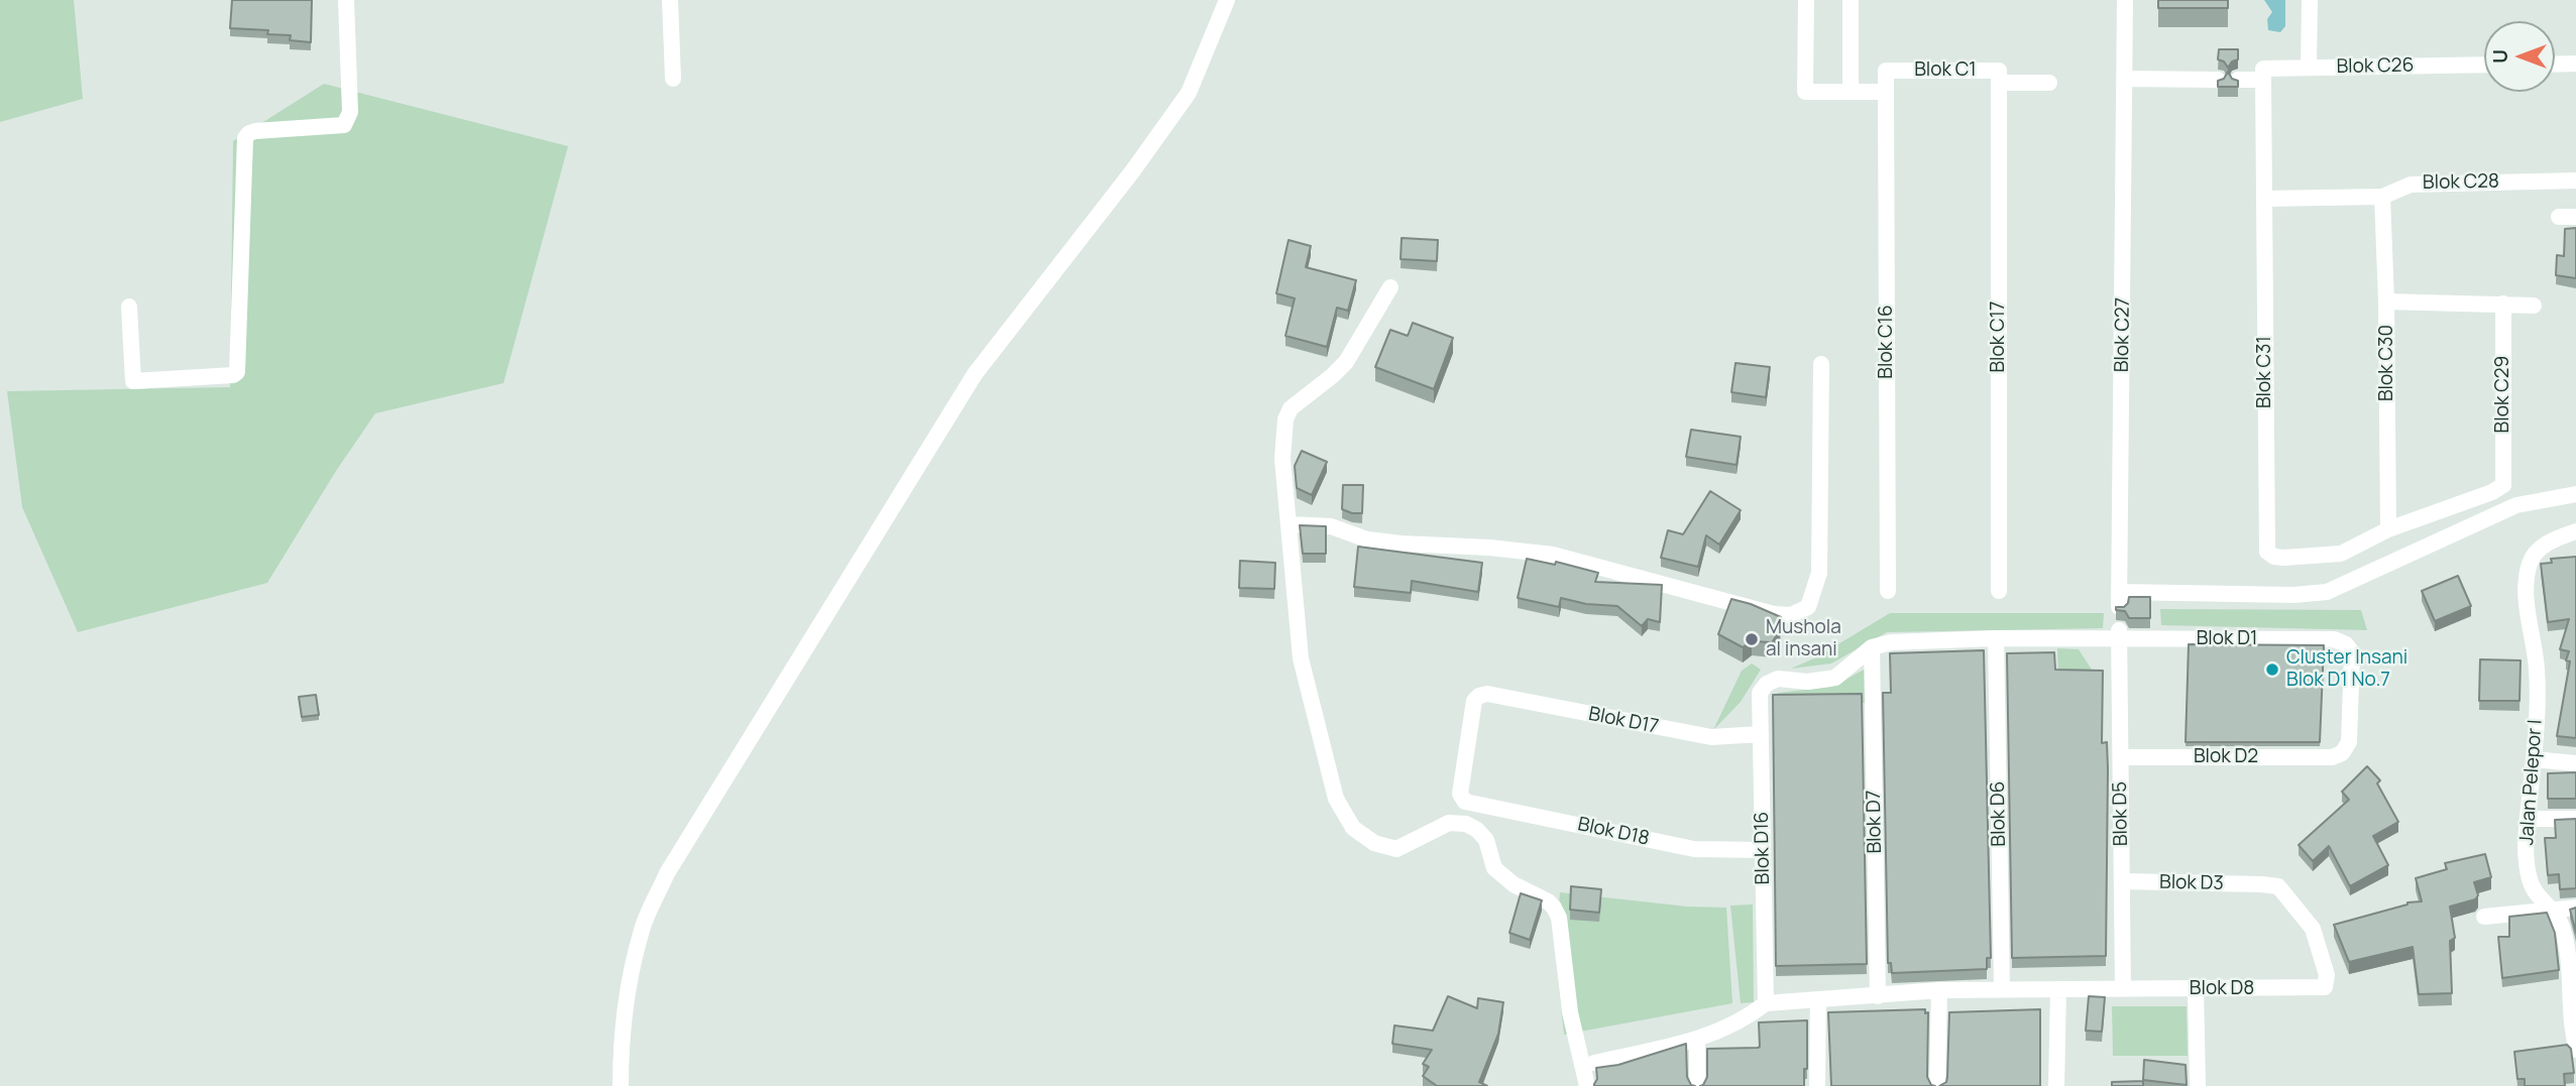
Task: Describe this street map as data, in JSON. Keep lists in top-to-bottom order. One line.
{"streets":{"street":["Blok C26","Blok C1","Blok C28","Blok C27","Blok C17","Blok C16","Blok C30","Blok C31","Blok C29","Blok D1","Blok D17","Blok D2","Jalan Pelepor I","Blok D6","Blok D5","Blok D7","Blok D18","Blok D16","Blok D3","Blok D8"]},"crossings":[["Blok C26","Blok C31"],["Blok C1","Blok C17"],["Blok C1","Blok C16"],["Blok C28","Blok C30"],["Blok C28","Blok C31"],["Blok C30","Blok C31"],["Blok C30","Blok C29"],["Blok C31","Blok C29"],["Blok D1","Blok D2"],["Blok D1","Blok D6"],["Blok D1","Blok D5"],["Blok D1","Blok D7"],["Blok D1","Blok D16"],["Blok D17","Blok D18"],["Blok D17","Blok D16"],["Blok D2","Blok D5"],["Blok D6","Blok D8"],["Blok D5","Blok D3"],["Blok D5","Blok D8"],["Blok D7","Blok D16"],["Blok D7","Blok D8"],["Blok D18","Blok D16"],["Blok D16","Blok D8"],["Blok D3","Blok D8"]],"places":["Mushola al insani","Cluster Insani Blok D1 No.7"],"north":"left"}
